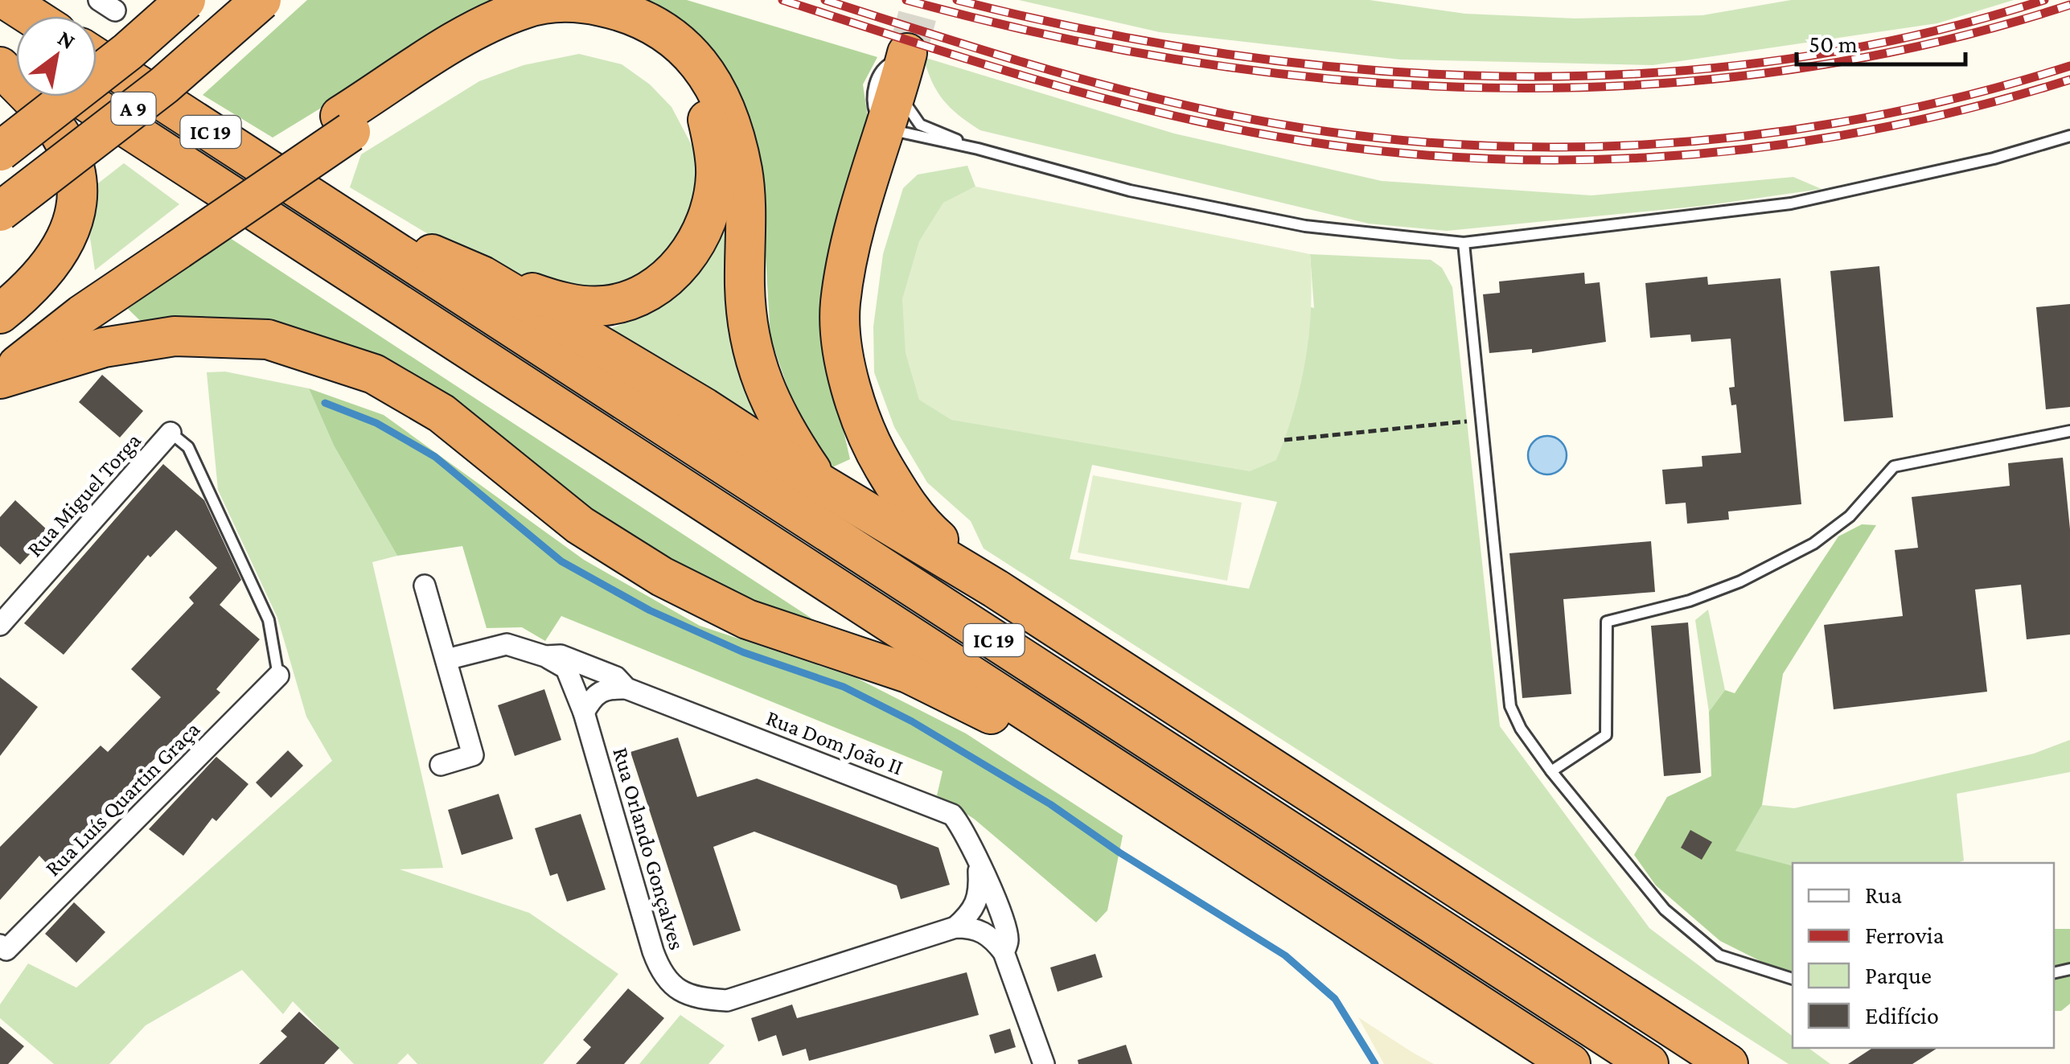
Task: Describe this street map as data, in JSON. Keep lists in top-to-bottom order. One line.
{"streets":{"highway":["A 9","IC 19"],"street":["Rua Miguel Torga","Rua Dom João II","Rua Luís Quartin Graça","Rua Orlando Gonçalves"]},"crossings":[["Rua Dom João II","Rua Orlando Gonçalves"]],"legend":["Rua","Ferrovia","Parque","Edifício"],"scale_bar":"50 m","north":"top right"}
